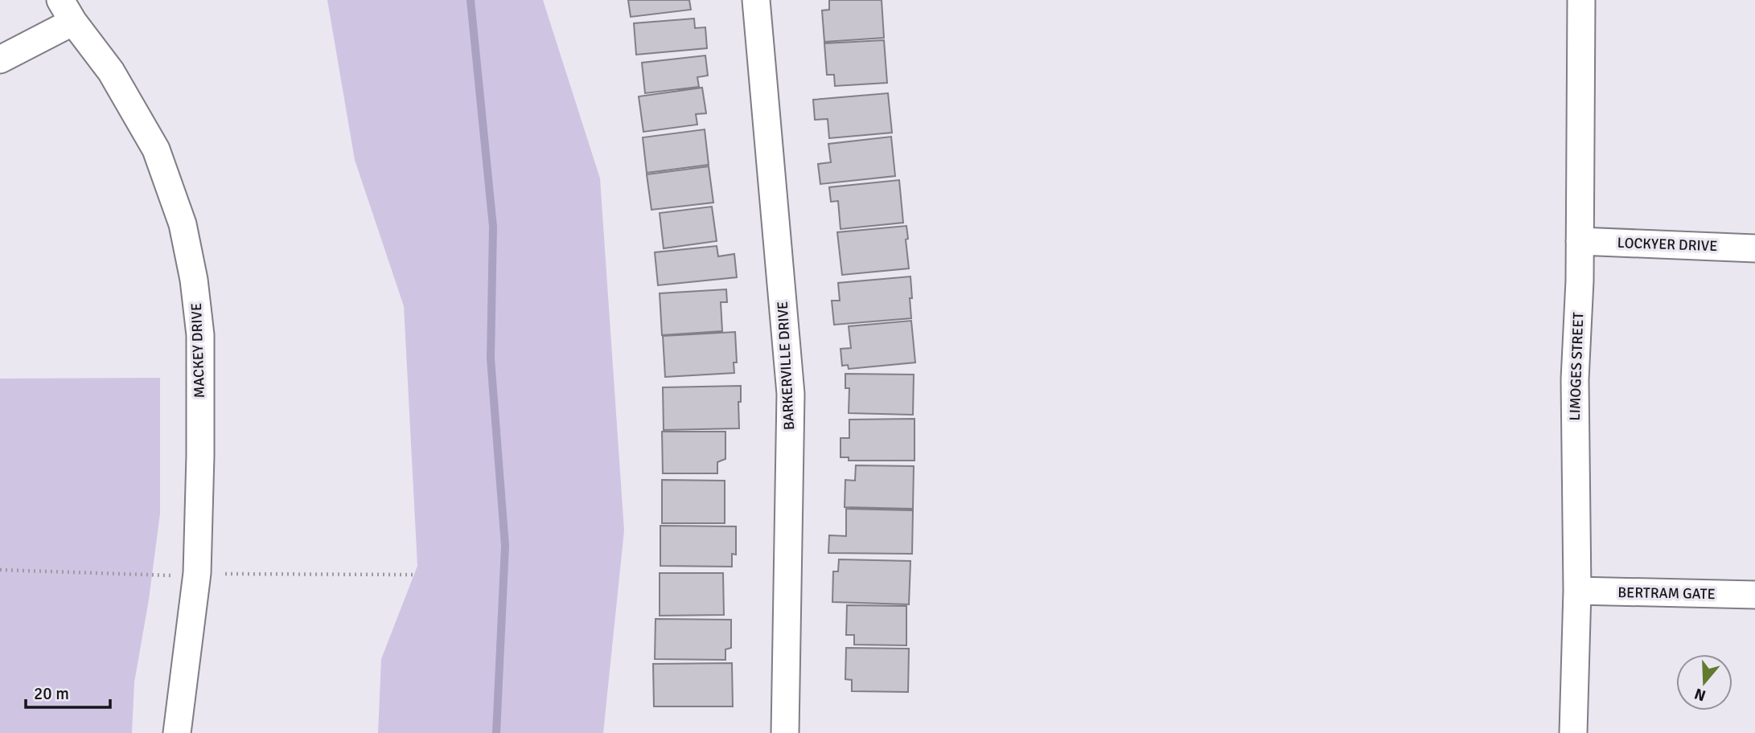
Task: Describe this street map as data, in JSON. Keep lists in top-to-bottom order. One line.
{"streets":{"street":["LOCKYER DRIVE","MACKEY DRIVE","BARKERVILLE DRIVE","LIMOGES STREET","BERTRAM GATE"]},"crossings":[["LOCKYER DRIVE","LIMOGES STREET"],["LIMOGES STREET","BERTRAM GATE"]],"scale_bar":"20 m","north":"bottom"}
